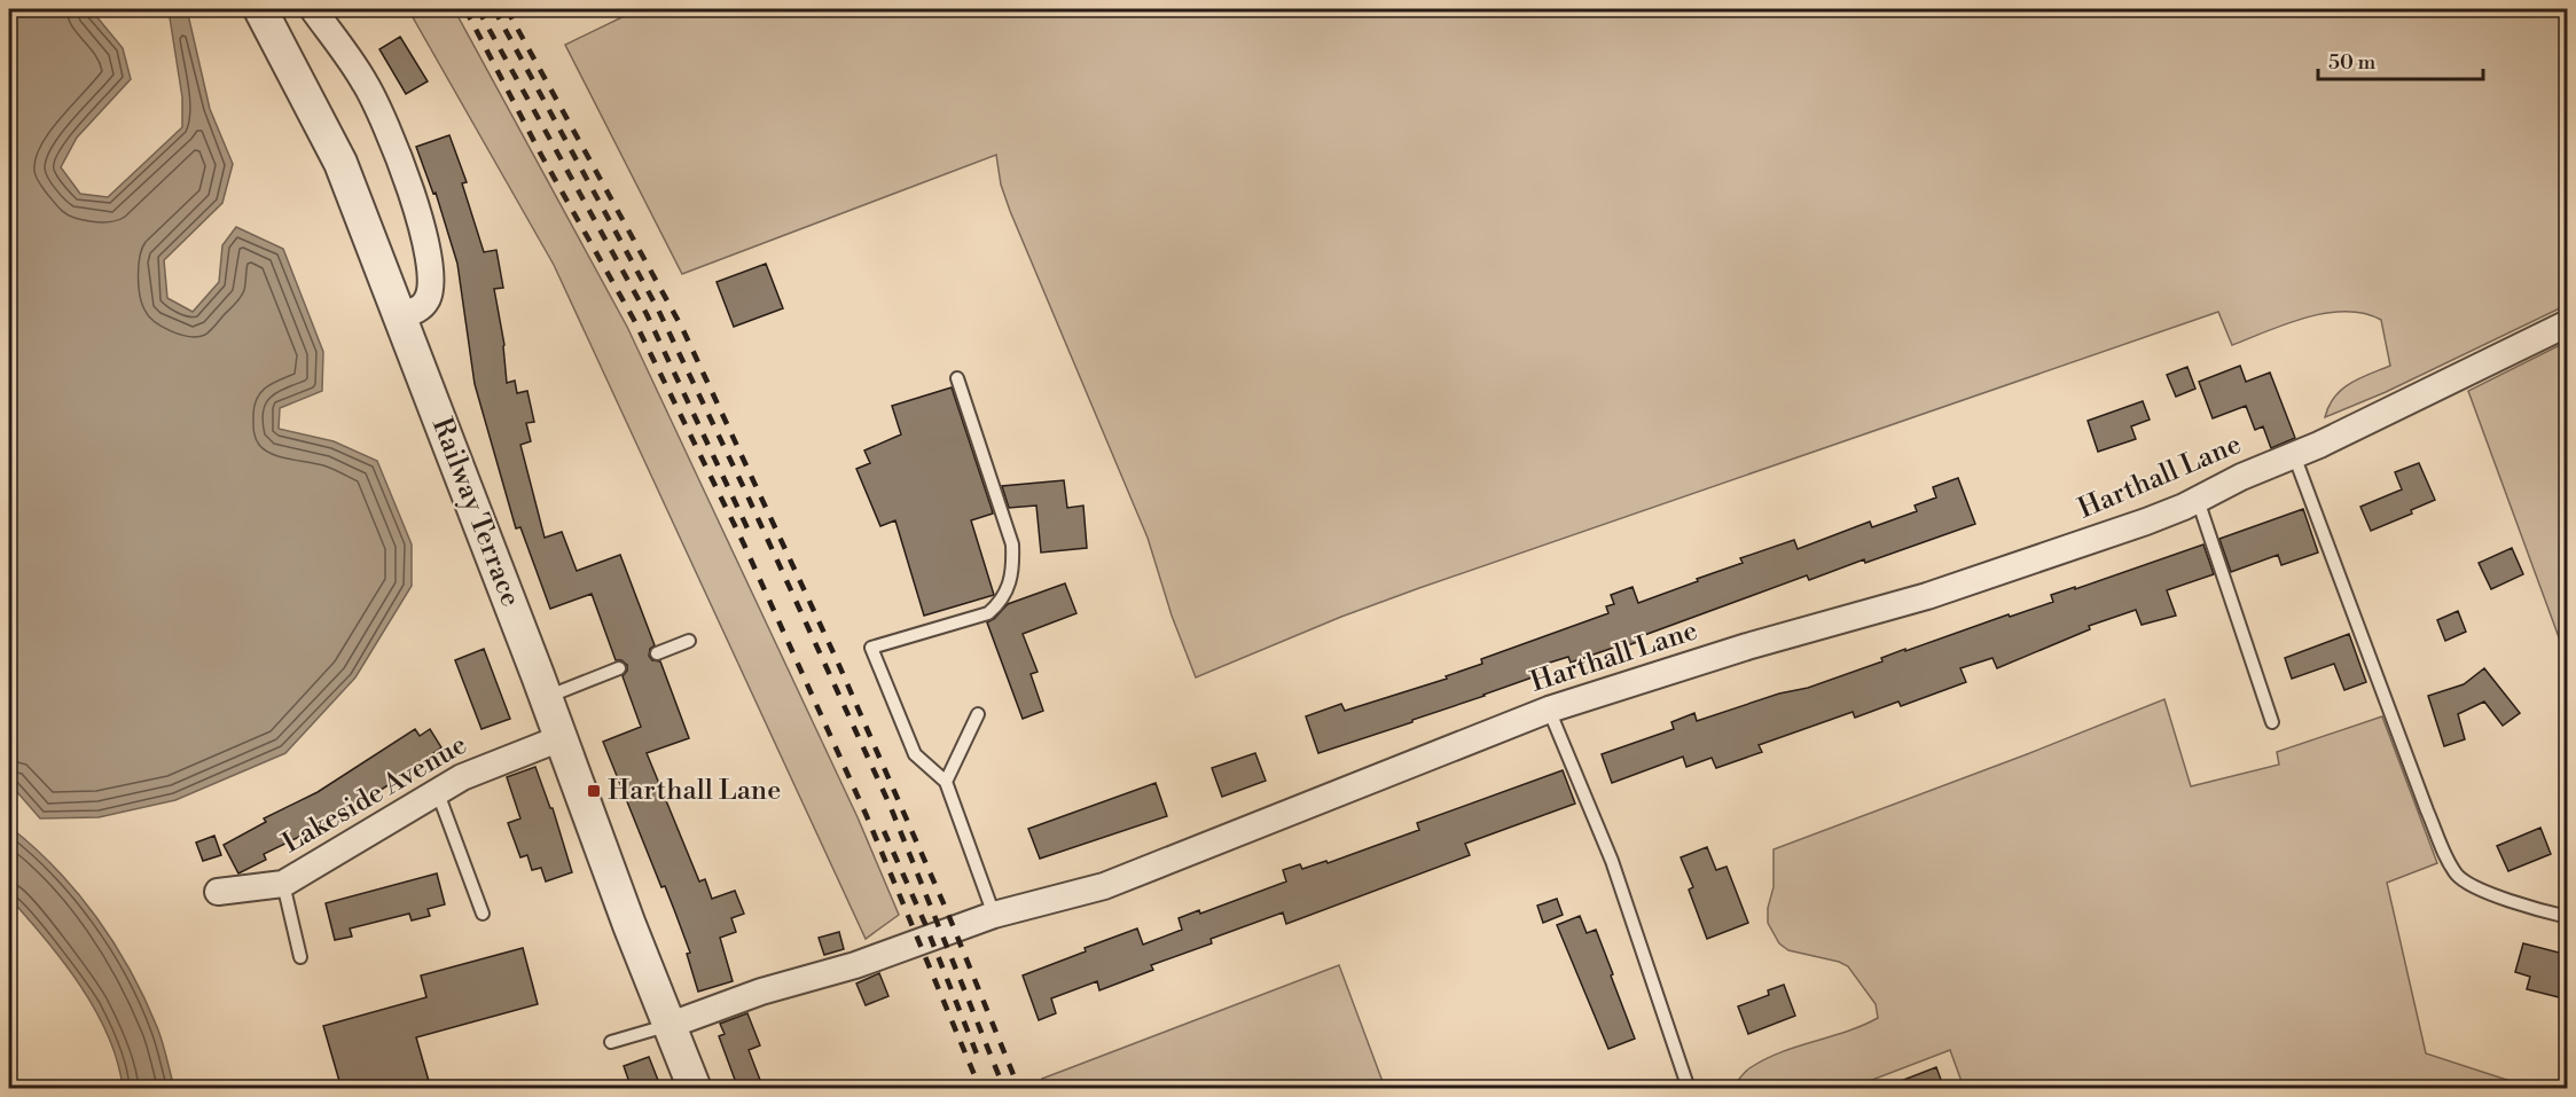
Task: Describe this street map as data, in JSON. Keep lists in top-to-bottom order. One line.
{"streets":{"street":["Harthall Lane","Railway Terrace","Lakeside Avenue"]},"crossings":[["Harthall Lane","Railway Terrace"],["Railway Terrace","Lakeside Avenue"]],"places":{"transit":["Harthall Lane"]},"scale_bar":"50 m"}
